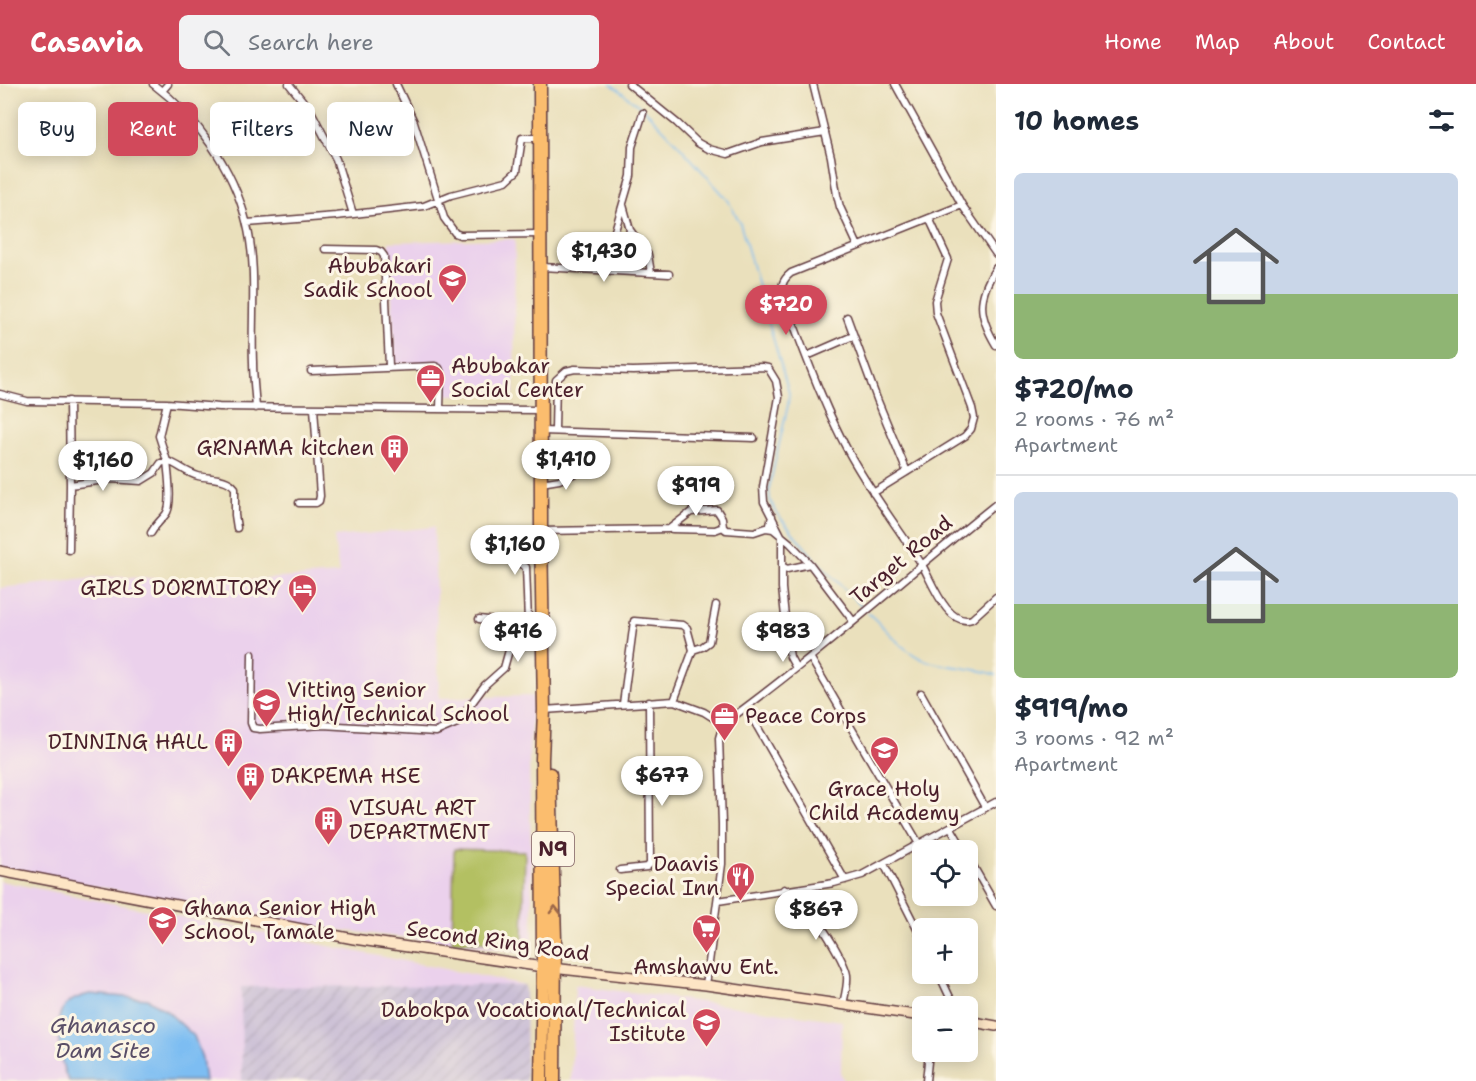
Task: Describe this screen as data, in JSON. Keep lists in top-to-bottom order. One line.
{"streets":{"highway":["N9"],"street":["Target Road","Second Ring Road"]},"crossings":[["N9","Second Ring Road"]],"water":["Ghanasco Dam Site"],"places":{"school or university":["Abubakari Sadik School","Vitting Senior High/Technical School","Grace Holy Child Academy","Ghana Senior High School, Tamale","Dabokpa Vocational/Technical Istitute"],"office":["Abubakar Social Center","Peace Corps"],"building":["GRNAMA kitchen","DINNING HALL","DAKPEMA HSE","VISUAL ART DEPARTMENT"],"hotel":["GIRLS DORMITORY"],"restaurant":["Daavis Special Inn"],"supermarket":["Amshawu Ent."]},"page":{"header":"Casavia","search":"Search here","nav":["Home","Map","About","Contact"],"heading":"10 homes","chip":["Buy","Rent","Filters","New"],"list":[{"name":"$720/mo","note":"2 rooms · 76 m² · Apartment"},{"name":"$919/mo","note":"3 rooms · 92 m² · Apartment"}],"price":["$1,430","$720","$1,410","$1,160","$919","$1,160","$416","$983","$677","$867"],"map_buttons":["+","−"]}}
